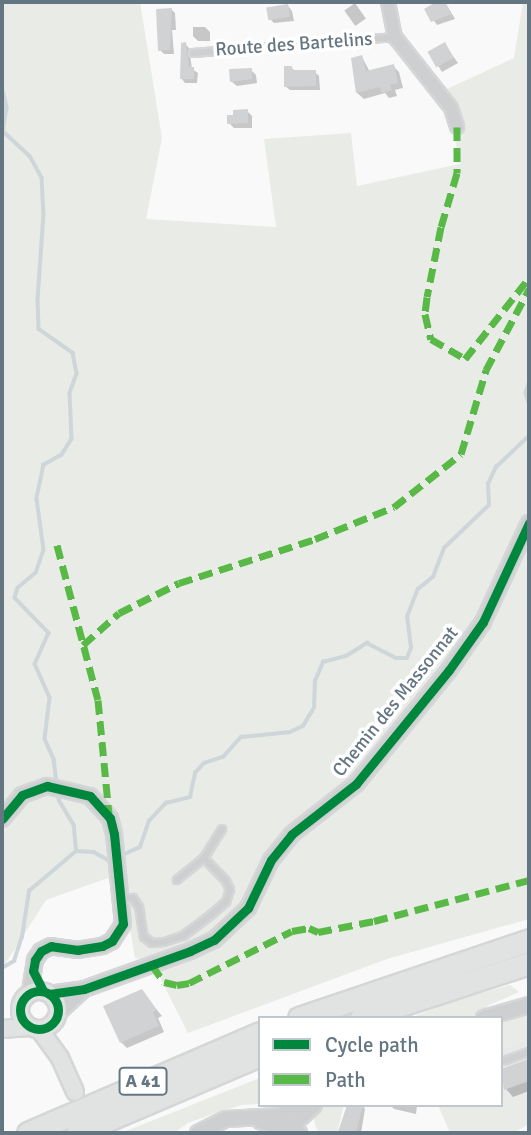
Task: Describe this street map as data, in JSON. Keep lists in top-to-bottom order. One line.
{"streets":{"highway":["A 41"],"street":["Route des Bartelins","Chemin des Massonnat"]},"legend":["Cycle path","Path"]}
